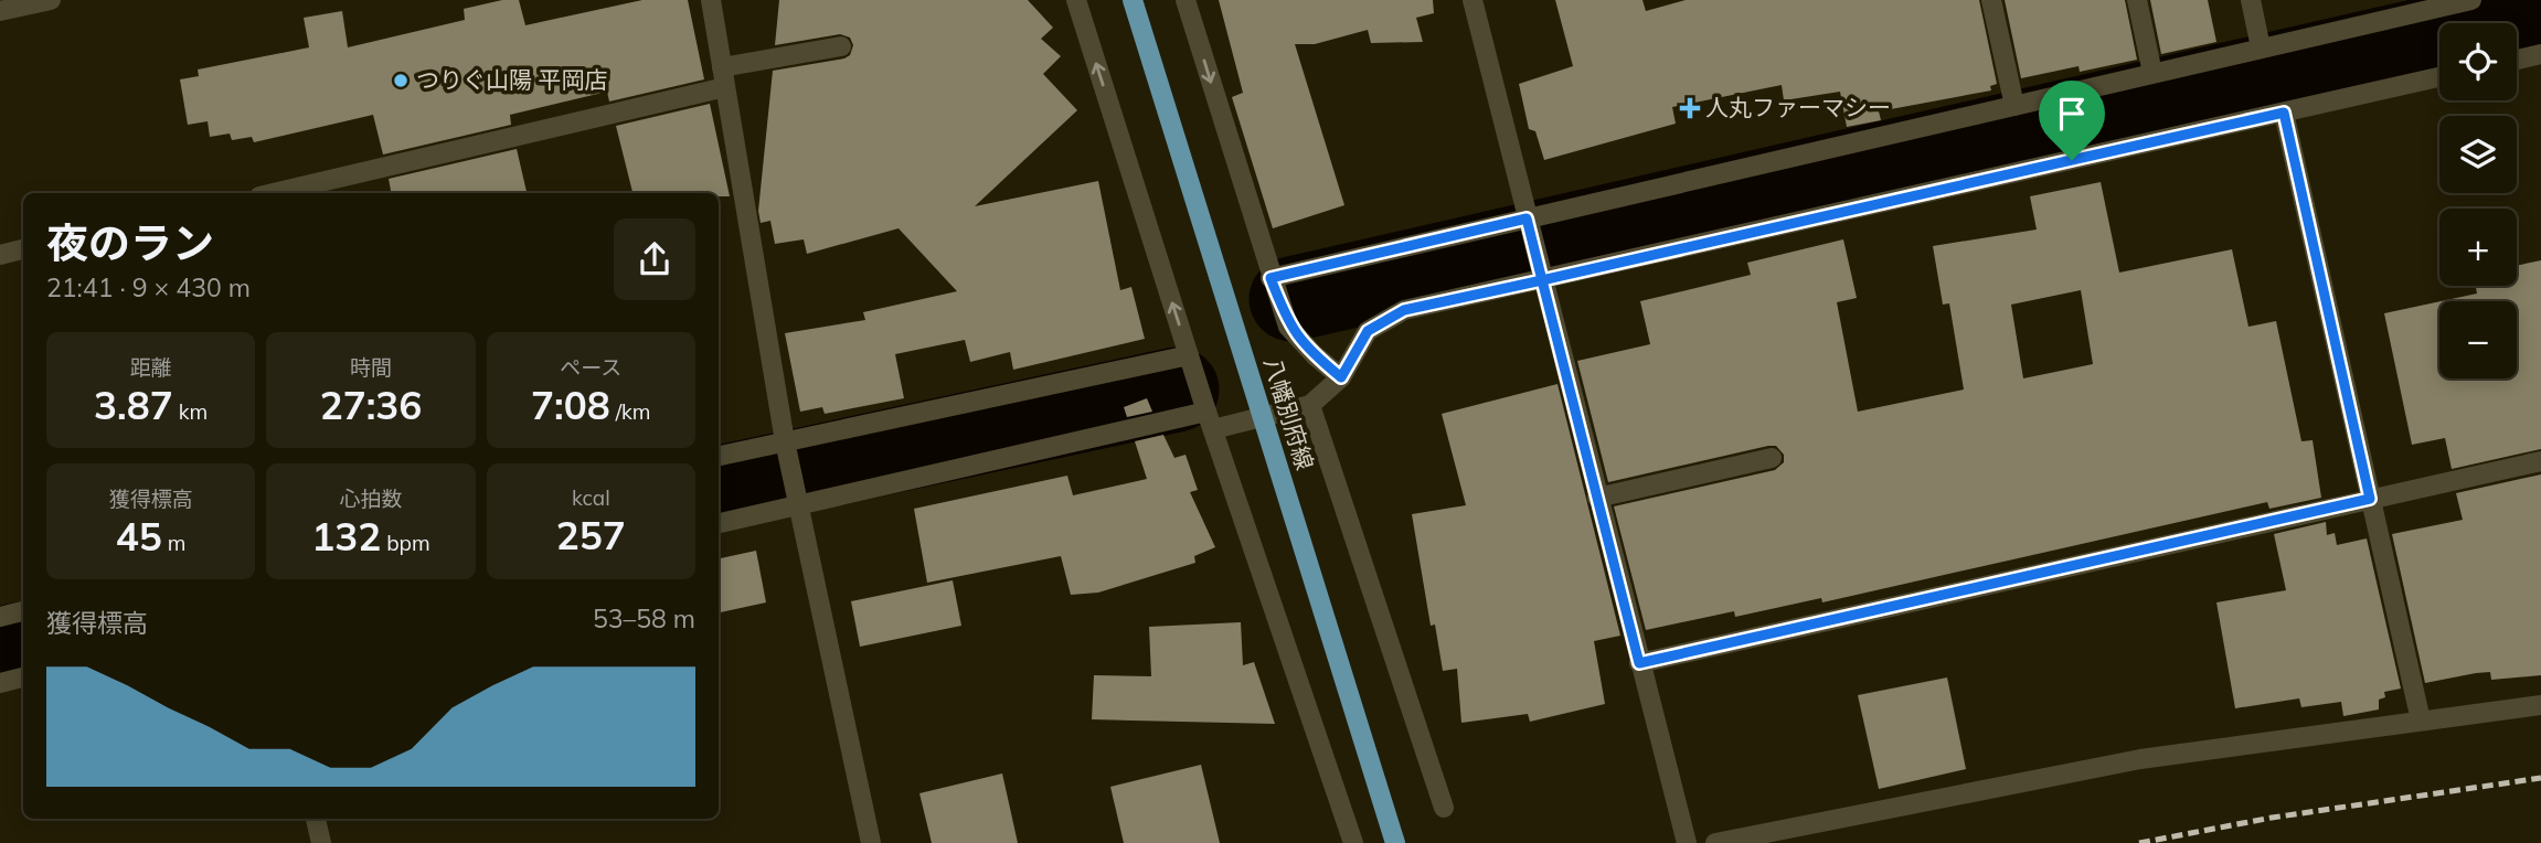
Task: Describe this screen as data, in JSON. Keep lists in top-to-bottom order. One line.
{"streets":{"main road":["八幡別府線"]},"places":{"other":["つりぐ山陽 平岡店"],"health":["人丸ファーマシー"]},"page":{"map_buttons":["+","−"],"heading":["夜のラン","21:41 · 9 × 430 m"],"stats":[["距離","3.87 km"],["時間","27:36"],["ペース","7:08 /km"],["獲得標高","45 m"],["心拍数","132 bpm"],["kcal","257"]],"chart":["獲得標高","53–58 m"]}}
